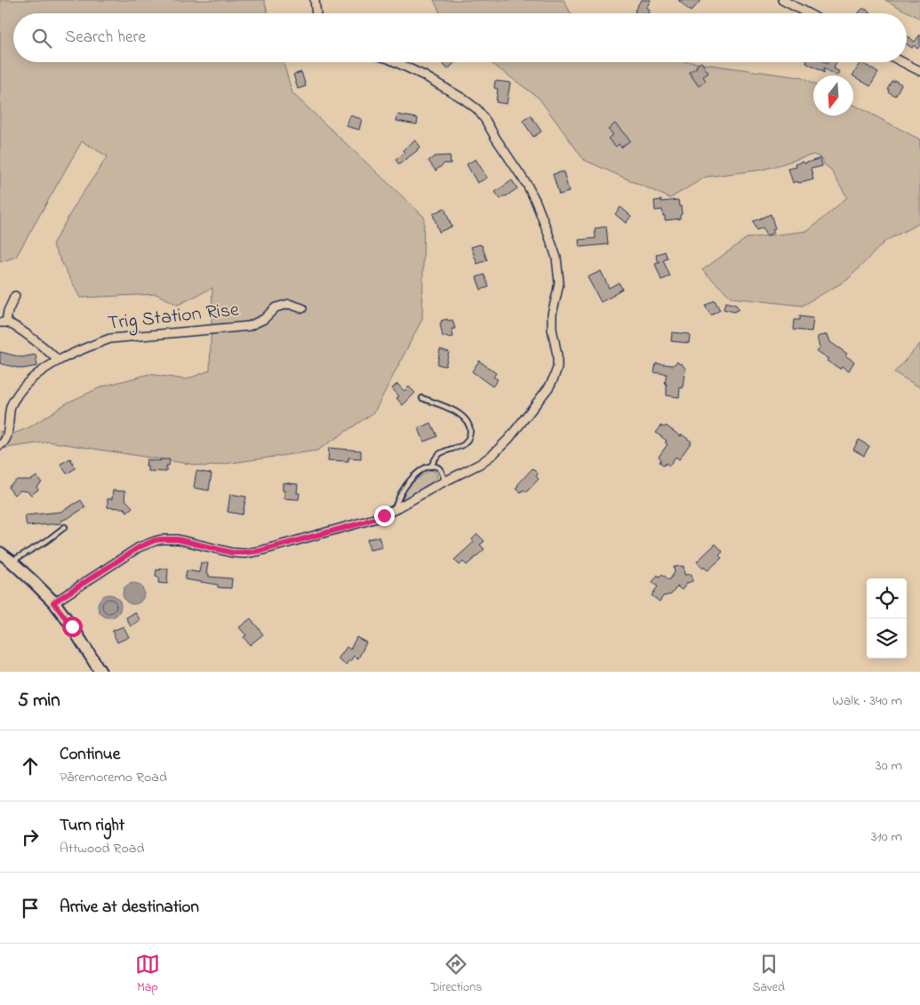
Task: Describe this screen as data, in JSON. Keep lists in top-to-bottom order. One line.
{"streets":{"street":["Trig Station Rise"]},"north":"bottom","page":{"search":"Search here","heading":["5 min","Walk · 340 m"],"list":[["Continue","Pāremoremo Road","30 m"],["Turn right","Attwood Road","310 m"],"Arrive at destination"],"nav":["Map","Directions","Saved"]}}
